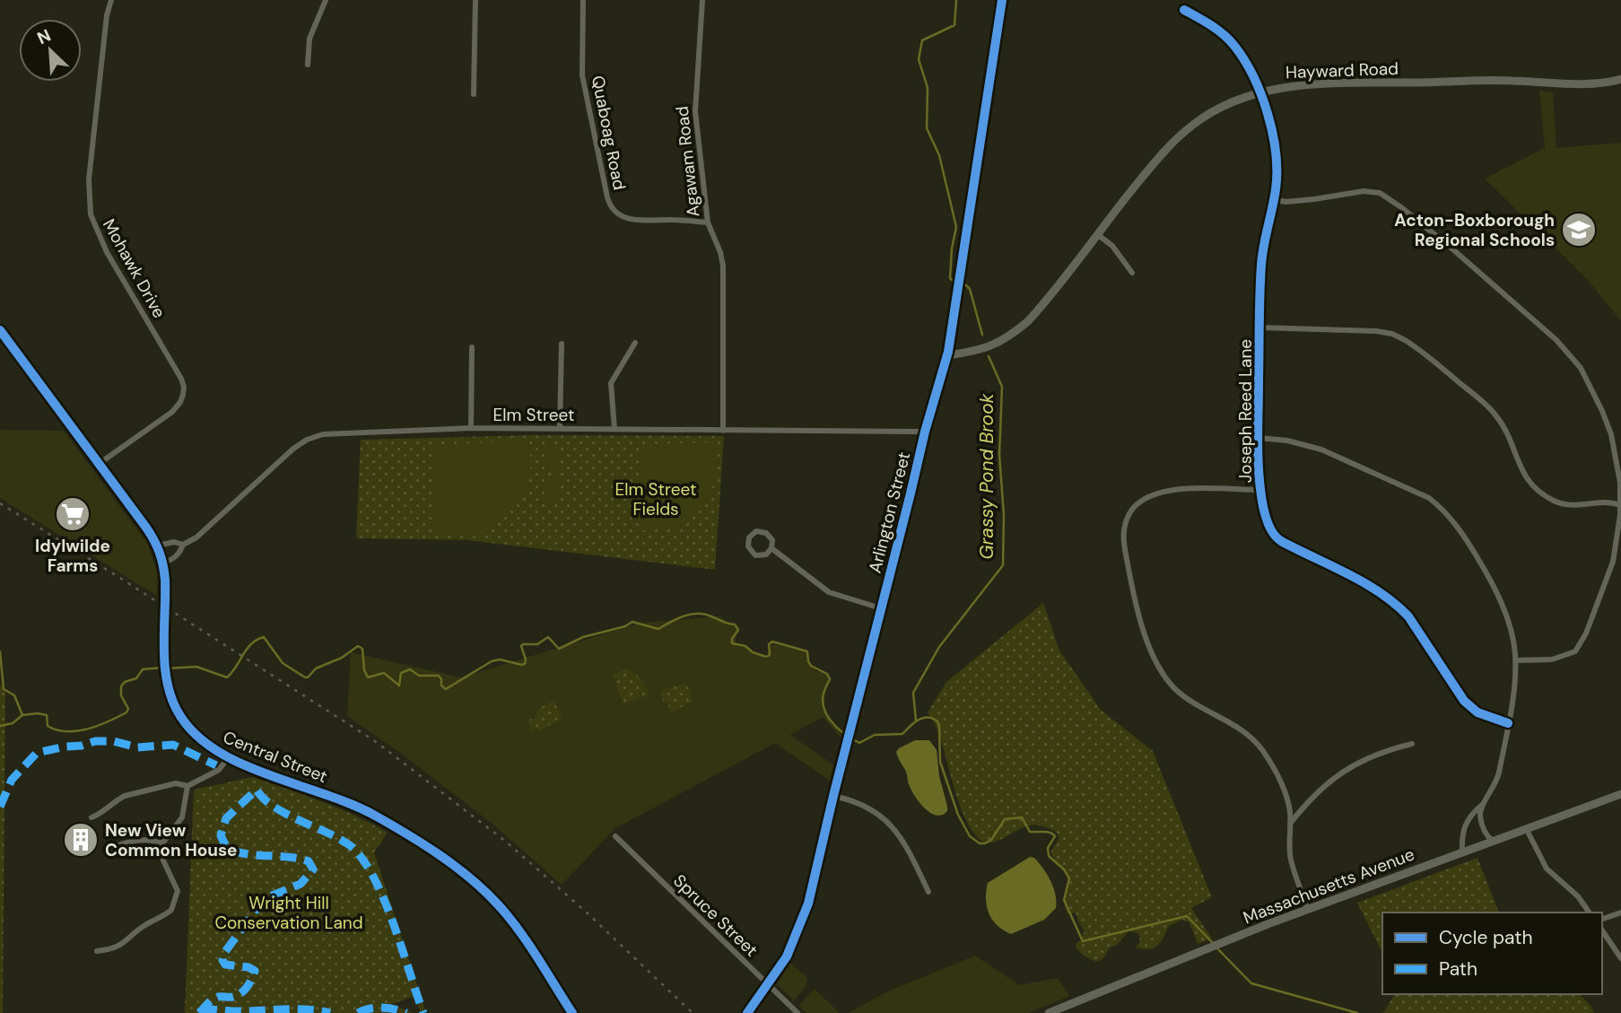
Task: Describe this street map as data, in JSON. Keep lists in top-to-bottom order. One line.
{"streets":{"street":["Hayward Road","Quaboag Road","Agawam Road","Mohawk Drive","Joseph Reed Lane","Elm Street","Arlington Street","Central Street","Massachusetts Avenue","Spruce Street"]},"crossings":[["Hayward Road","Joseph Reed Lane"],["Hayward Road","Arlington Street"],["Quaboag Road","Agawam Road"],["Agawam Road","Elm Street"],["Mohawk Drive","Central Street"],["Elm Street","Arlington Street"],["Elm Street","Central Street"],["Arlington Street","Spruce Street"]],"water":["Grassy Pond Brook"],"parks":["Elm Street Fields","Wright Hill Conservation Land"],"places":{"school or university":["Acton-Boxborough Regional Schools"],"supermarket":["Idylwilde Farms"],"building":["New View Common House"]},"legend":["Cycle path","Path"],"north":"top left"}
